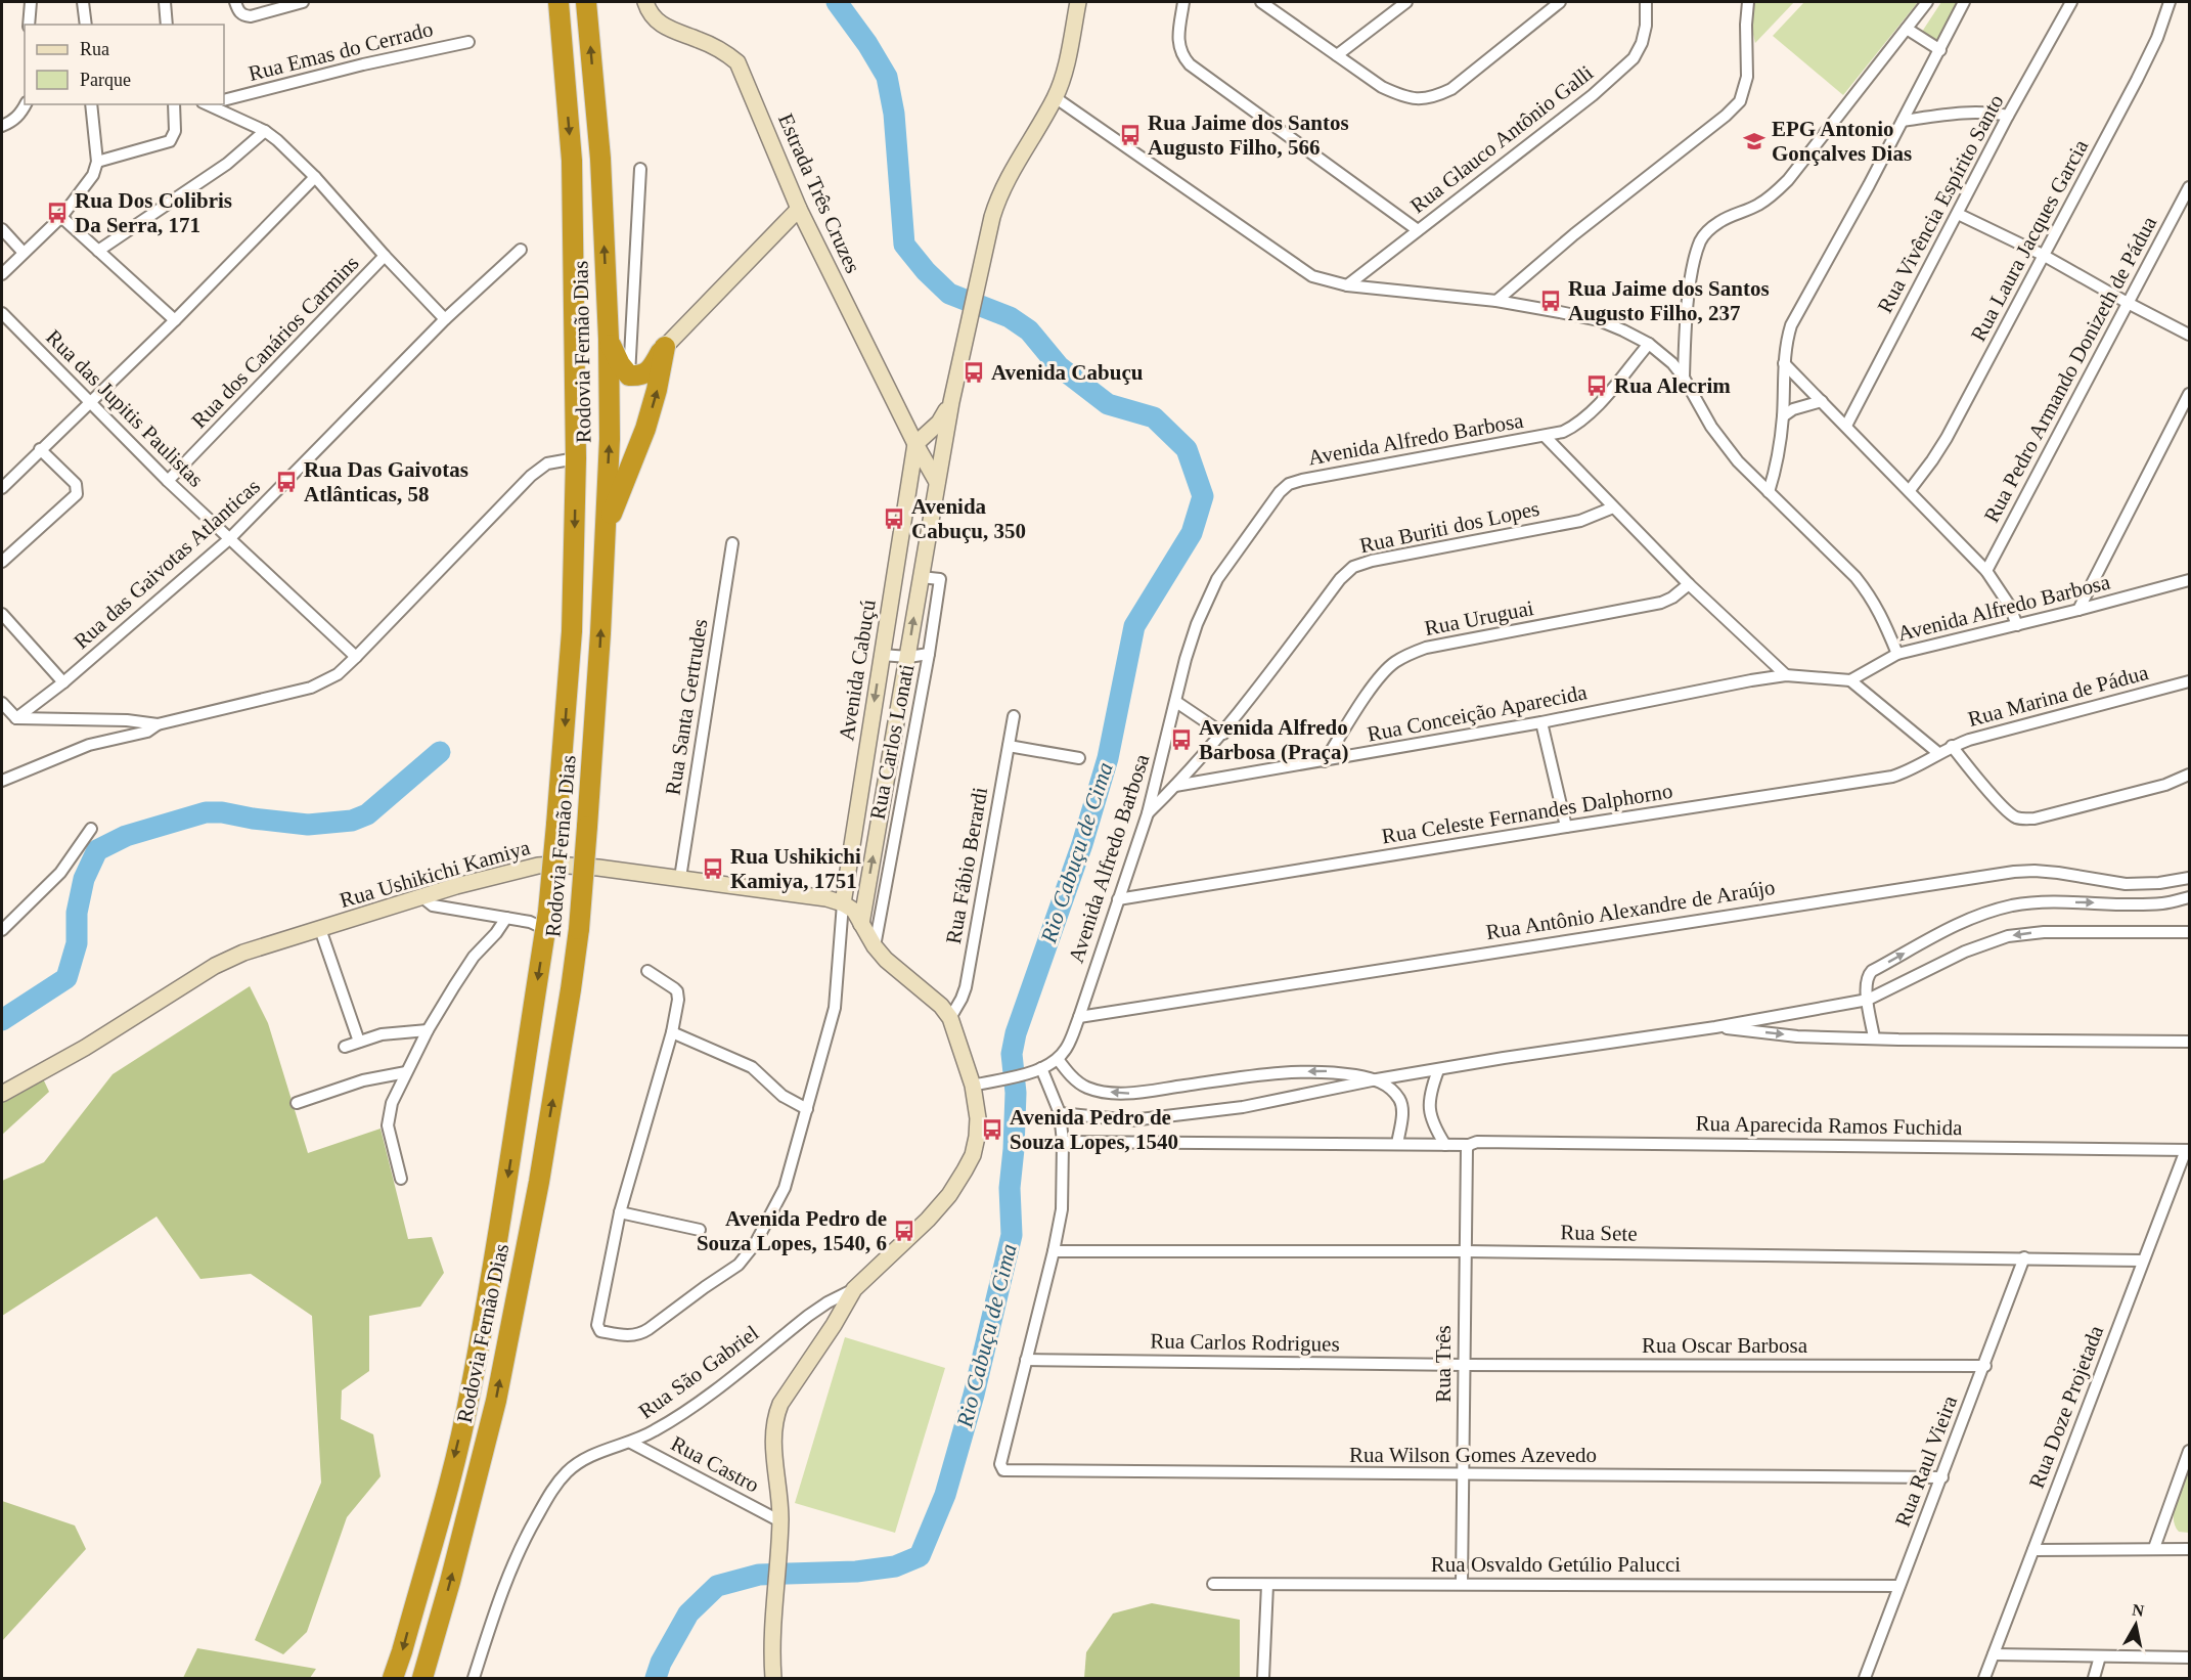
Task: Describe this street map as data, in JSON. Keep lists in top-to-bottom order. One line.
{"streets":{"highway":["Rodovia Fernão Dias"],"main road":["Estrada Três Cruzes","Avenida Cabuçú","Rua Ushikichi Kamiya"],"street":["Rua Emas do Cerrado","Rua Glauco Antônio Galli","Rua Vivência Espírito Santo","Rua Laura Jacques Garcia","Rua dos Canários Carmins","Rua Pedro Armando Donizeth de Pádua","Rua das Jupitis Paulistas","Avenida Alfredo Barbosa","Rua Buriti dos Lopes","Rua das Gaivotas Atlanticas","Rua Uruguai","Rua Marina de Pádua","Rua Santa Gertrudes","Rua Conceição Aparecida","Rua Carlos Lonati","Rua Celeste Fernandes Dalphorno","Rua Fábio Berardi","Rua Antônio Alexandre de Araújo","Rua Aparecida Ramos Fuchida","Rua Sete","Rua Carlos Rodrigues","Rua Oscar Barbosa","Rua Três","Rua São Gabriel","Rua Doze Projetada","Rua Wilson Gomes Azevedo","Rua Raul Vieira","Rua Castro","Rua Osvaldo Getúlio Palucci"]},"crossings":[["Estrada Três Cruzes","Avenida Cabuçú"],["Rua dos Canários Carmins","Rua das Jupitis Paulistas"],["Rua das Jupitis Paulistas","Rua das Gaivotas Atlanticas"],["Avenida Alfredo Barbosa","Rua Buriti dos Lopes"],["Avenida Alfredo Barbosa","Rua Uruguai"],["Avenida Alfredo Barbosa","Rua Conceição Aparecida"],["Avenida Alfredo Barbosa","Rua Celeste Fernandes Dalphorno"],["Avenida Alfredo Barbosa","Rua Antônio Alexandre de Araújo"],["Rua Buriti dos Lopes","Rua Conceição Aparecida"],["Rua Uruguai","Rua Conceição Aparecida"],["Avenida Cabuçú","Rua Carlos Lonati"],["Avenida Cabuçú","Rua Ushikichi Kamiya"],["Rua Marina de Pádua","Rua Celeste Fernandes Dalphorno"],["Rua Santa Gertrudes","Rua Ushikichi Kamiya"],["Rua Aparecida Ramos Fuchida","Rua Três"],["Rua Aparecida Ramos Fuchida","Rua Doze Projetada"],["Rua Sete","Rua Três"],["Rua Sete","Rua Doze Projetada"],["Rua Sete","Rua Raul Vieira"],["Rua Carlos Rodrigues","Rua Oscar Barbosa"],["Rua Carlos Rodrigues","Rua Três"],["Rua Carlos Rodrigues","Rua Wilson Gomes Azevedo"],["Rua Oscar Barbosa","Rua Três"],["Rua Oscar Barbosa","Rua Raul Vieira"],["Rua Três","Rua Wilson Gomes Azevedo"],["Rua Três","Rua Osvaldo Getúlio Palucci"],["Rua São Gabriel","Rua Castro"],["Rua Wilson Gomes Azevedo","Rua Raul Vieira"],["Rua Raul Vieira","Rua Osvaldo Getúlio Palucci"]],"water":["Rio Cabuçu de Cima"],"places":{"bus stop":["Rua Jaime dos Santos Augusto Filho, 566","Rua Dos Colibris Da Serra, 171","Rua Jaime dos Santos Augusto Filho, 237","Avenida Cabuçu","Rua Alecrim","Rua Das Gaivotas Atlânticas, 58","Avenida Cabuçu, 350","Avenida Alfredo Barbosa (Praça)","Rua Ushikichi Kamiya, 1751","Avenida Pedro de Souza Lopes, 1540","Avenida Pedro de Souza Lopes, 1540, 6"],"school or university":["EPG Antonio Gonçalves Dias"]},"legend":["Rua","Parque"],"north":"top"}
